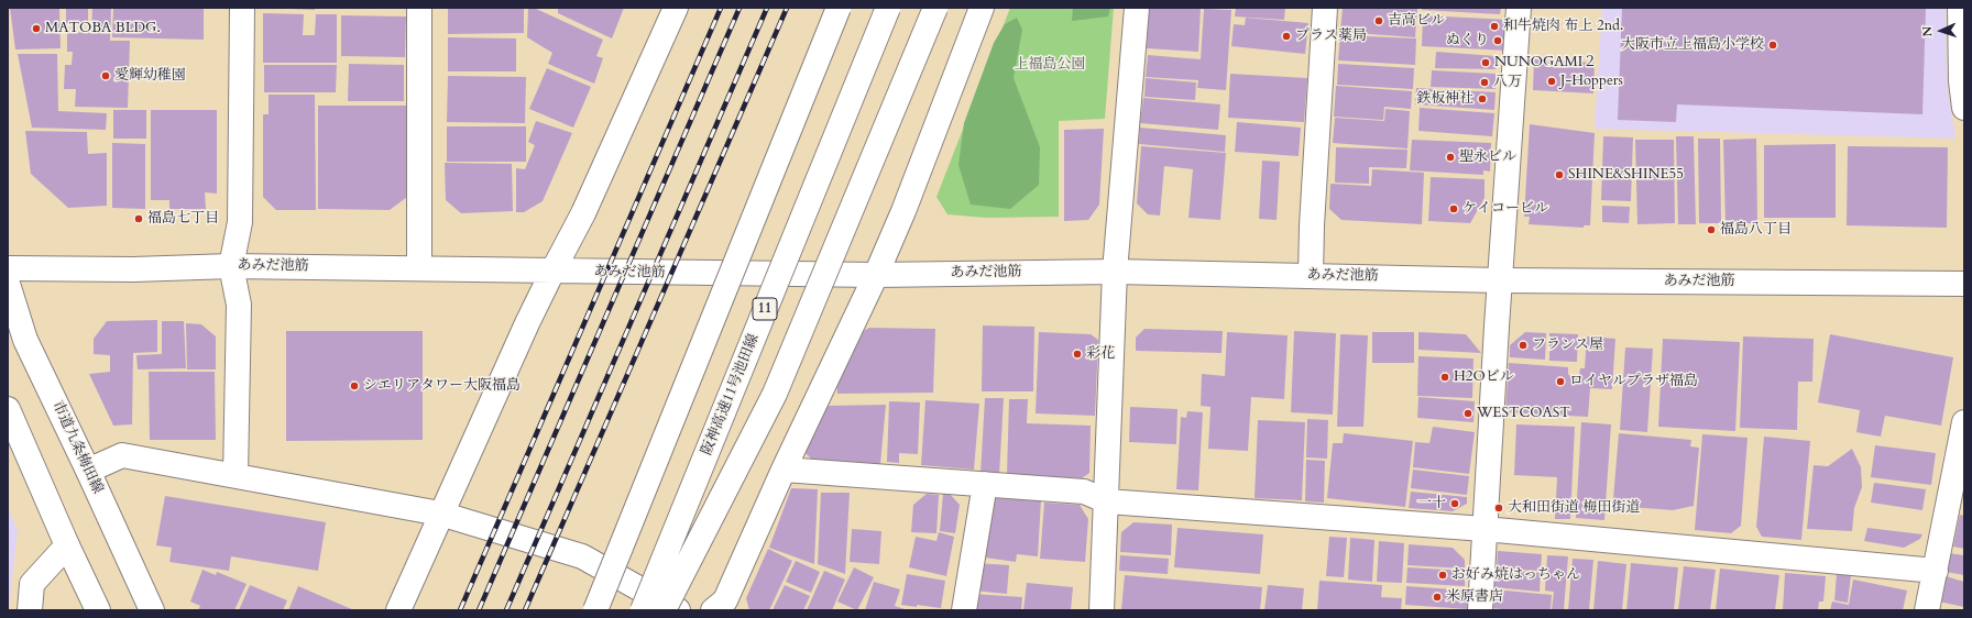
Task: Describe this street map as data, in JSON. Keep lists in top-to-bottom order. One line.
{"streets":{"main road":["あみだ池筋","11","阪神高速11号池田線","市道九条梅田線"]},"parks":["上福島公園"],"places":["吉高ビル","和牛焼肉 布上 2nd.","MATOBA BLDG.","プラス薬局","ぬくり","大阪市立上福島小学校","NUNOGAMI２","愛輝幼稚園","J-Hoppers","八万","鉄板神社","聖永ビル","SHINE&SHINE55","ケイコービル","福島七丁目","福島八丁目","フランス屋","彩花","H2Oビル","ロイヤルプラザ福島","シエリアタワー大阪福島","WESTCOAST","一十","大和田街道 梅田街道","お好み焼はっちゃん","米原書店"],"north":"left"}
